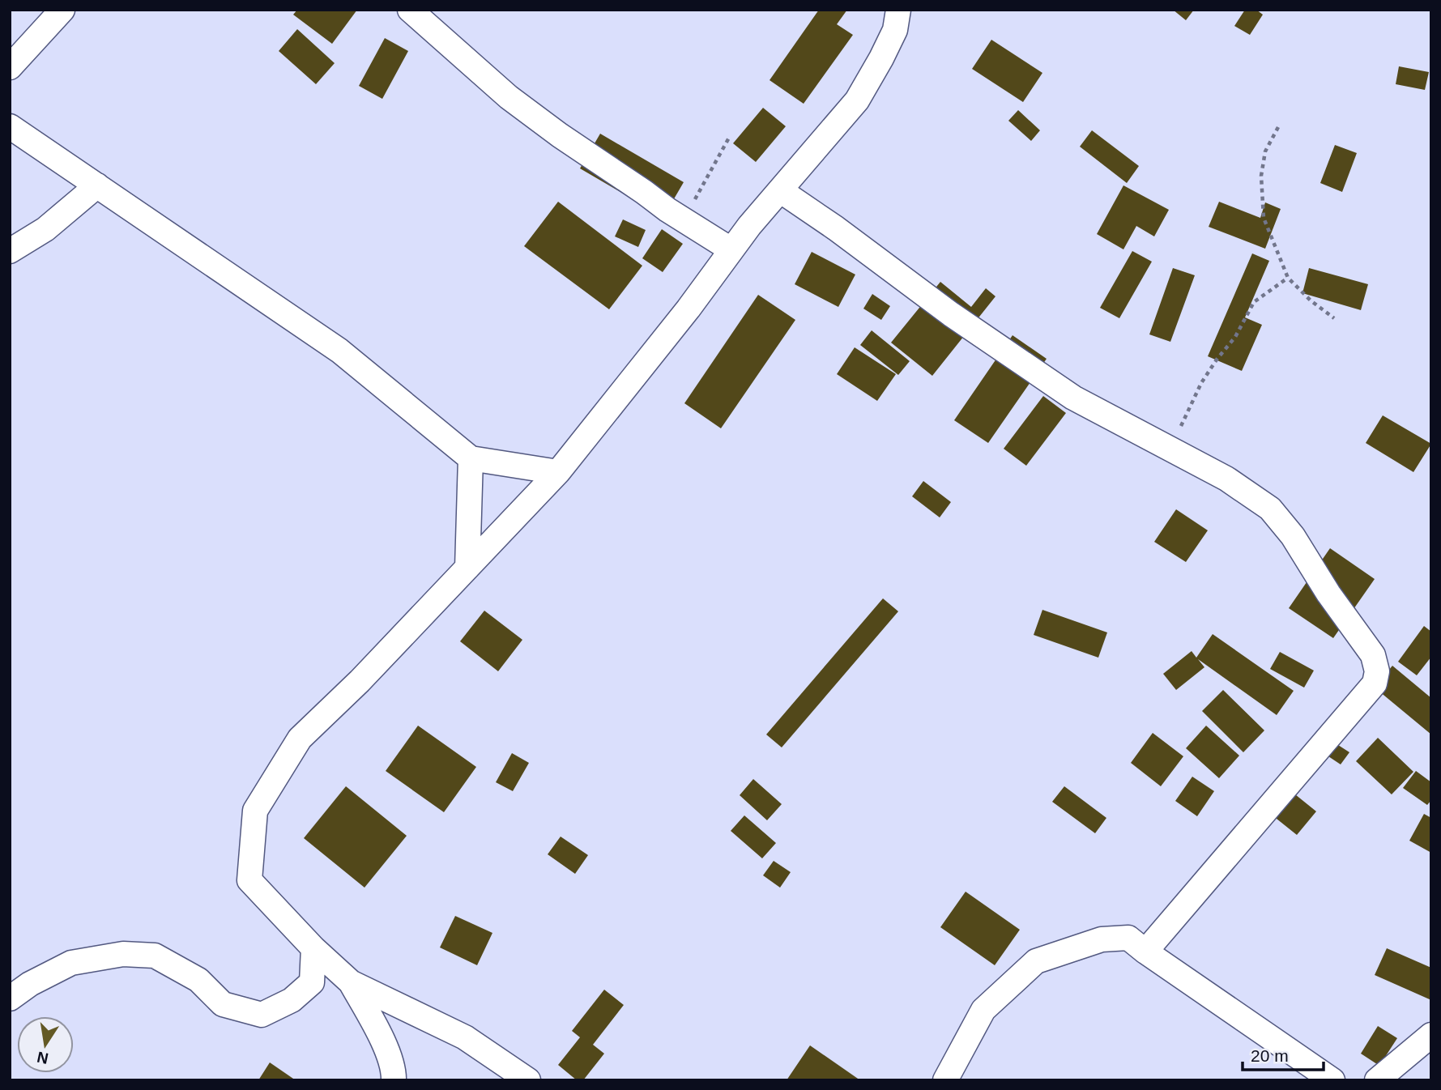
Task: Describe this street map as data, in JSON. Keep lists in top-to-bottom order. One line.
{"scale_bar":"20 m","north":"bottom"}
